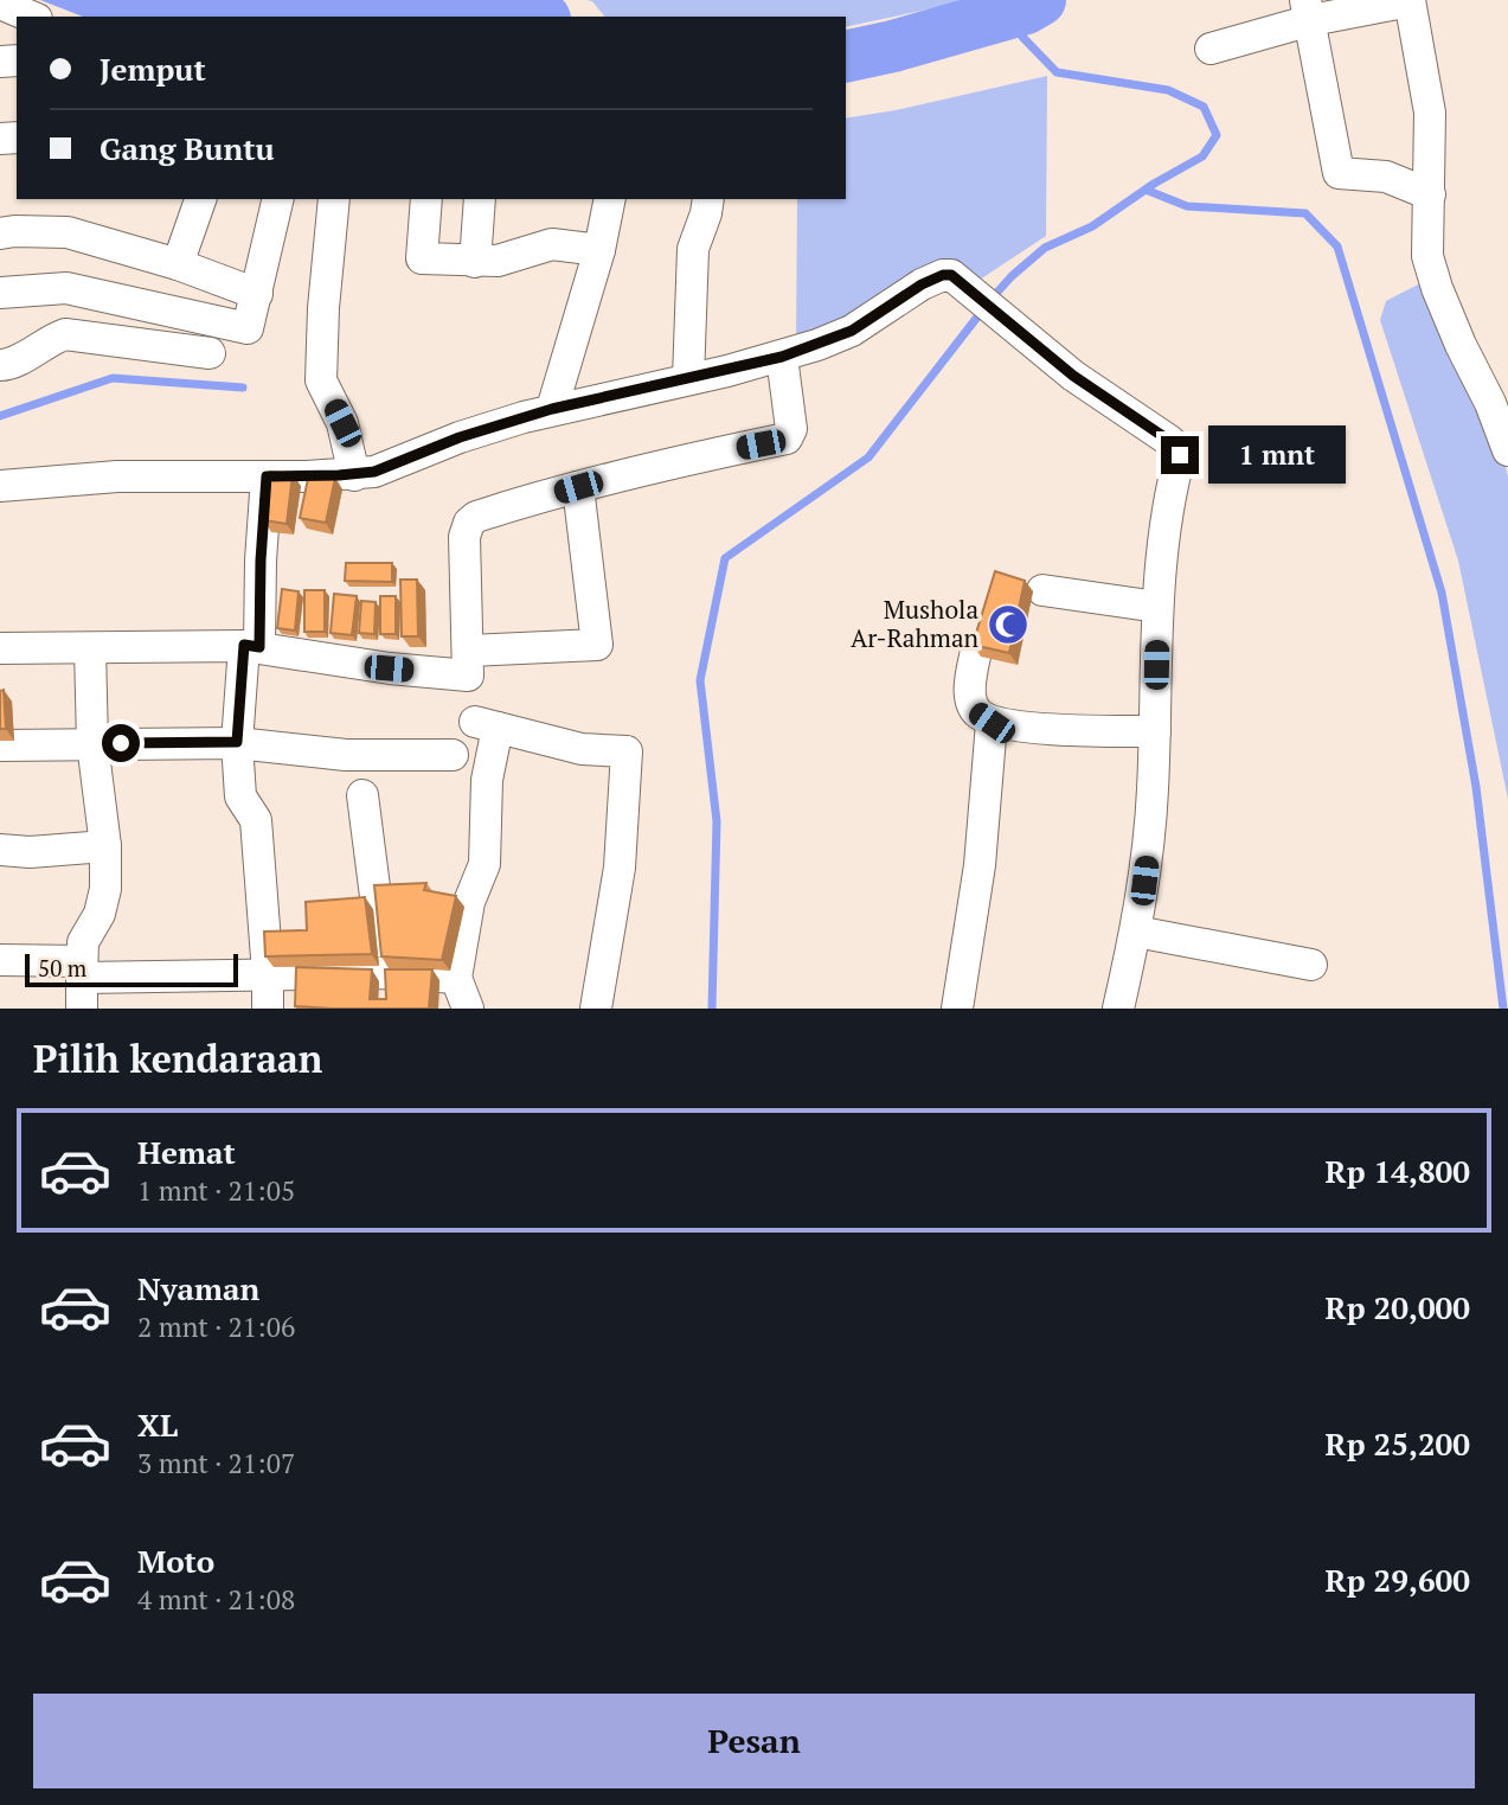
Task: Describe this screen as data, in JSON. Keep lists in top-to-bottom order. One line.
{"places":{"mosque":["Mushola Ar-Rahman"]},"scale_bar":"50 m","page":{"banner":["Jemput","Gang Buntu"],"bubble":"1 mnt","scale":"50 m","heading":"Pilih kendaraan","list":[{"name":"Hemat","note":"1 mnt · 21:05","value":"Rp 14,800"},{"name":"Nyaman","note":"2 mnt · 21:06","value":"Rp 20,000"},{"name":"XL","note":"3 mnt · 21:07","value":"Rp 25,200"},{"name":"Moto","note":"4 mnt · 21:08","value":"Rp 29,600"}],"buttons":"Pesan"}}
